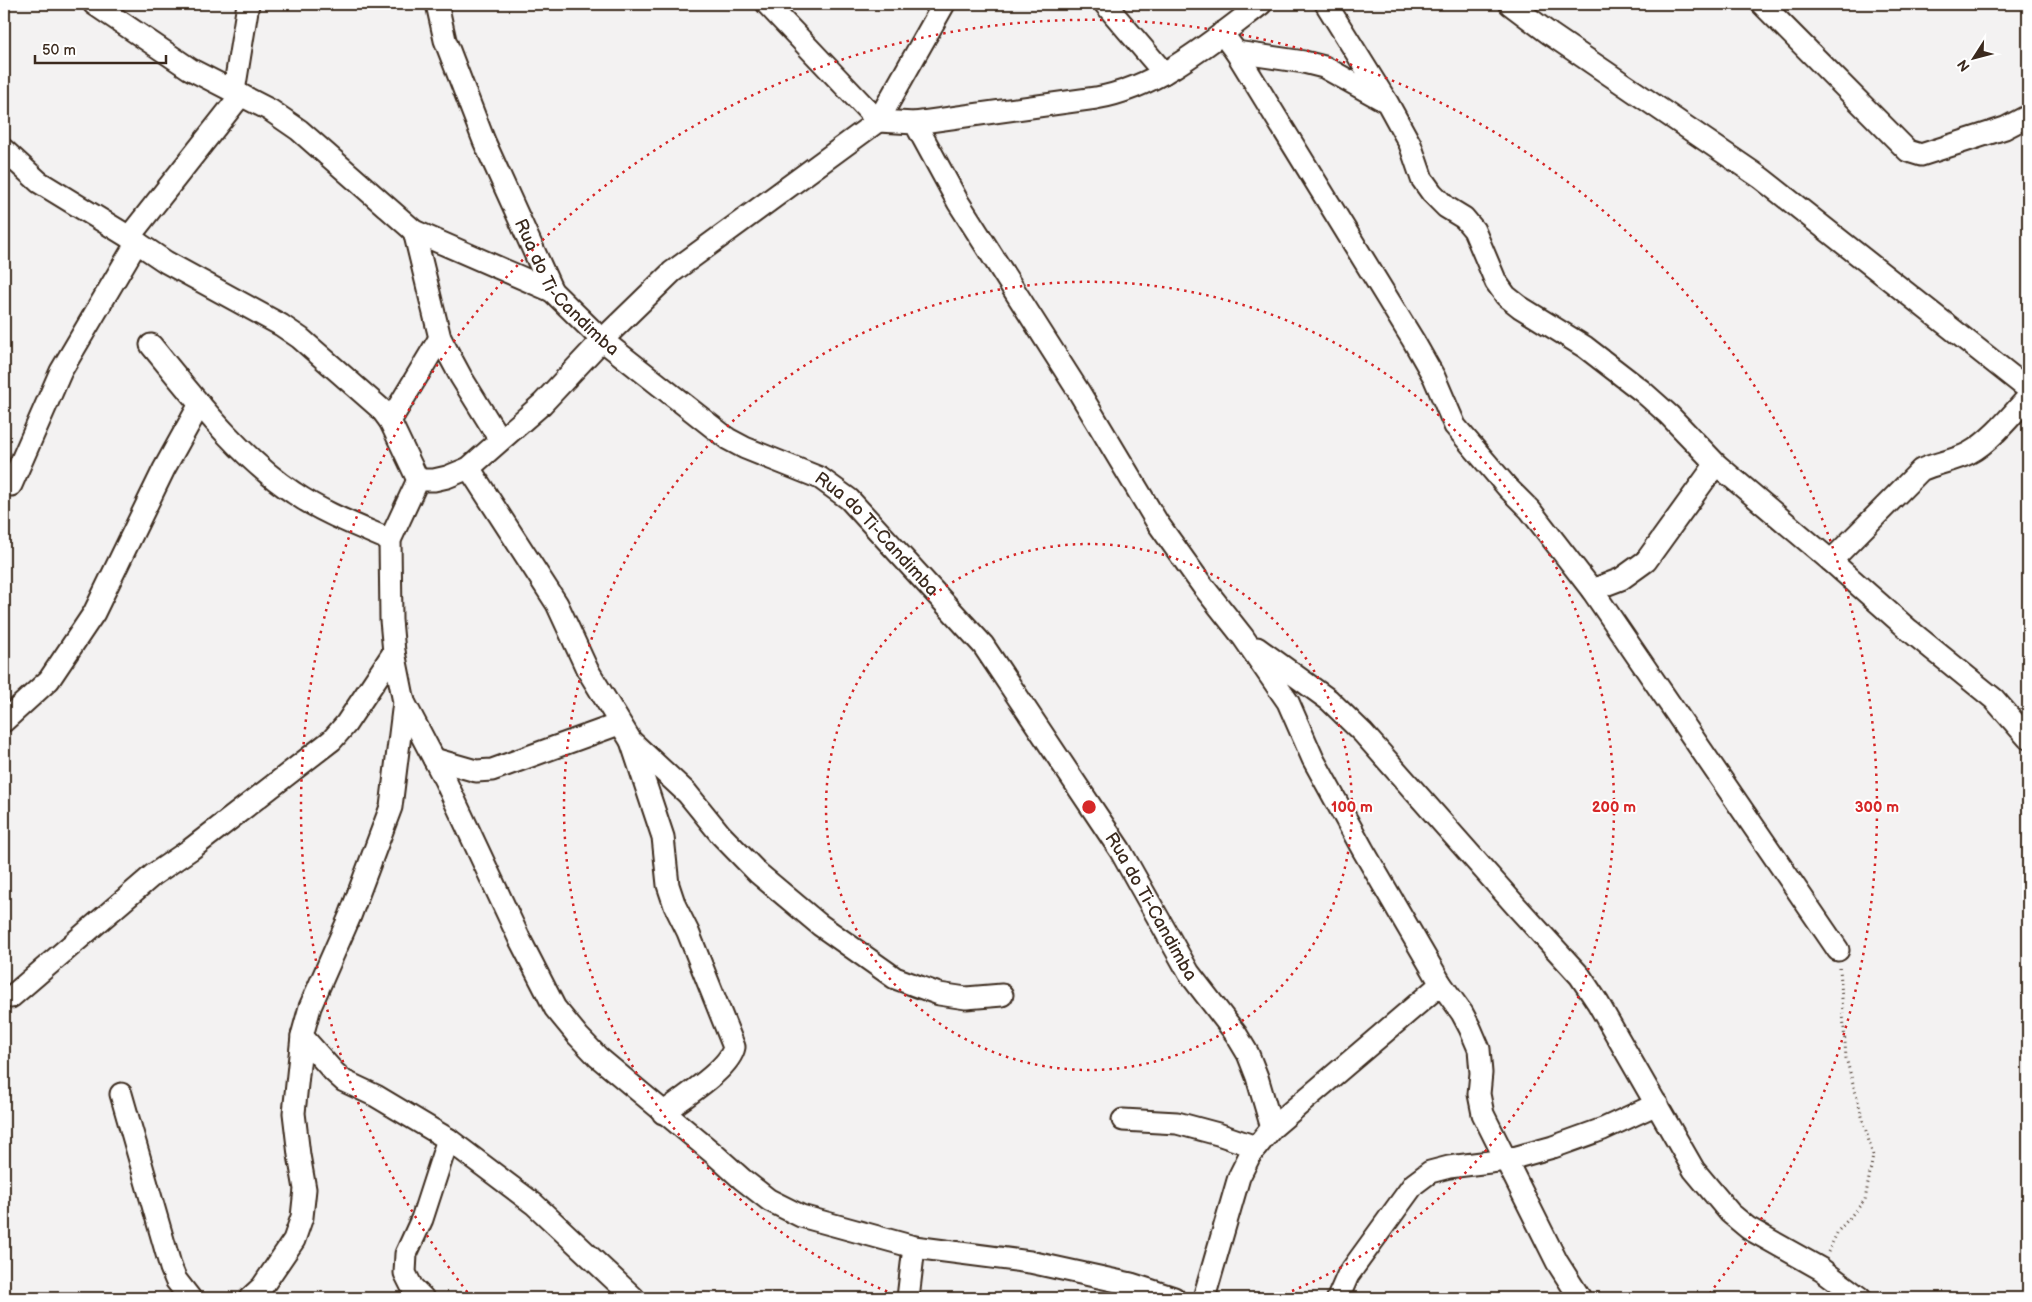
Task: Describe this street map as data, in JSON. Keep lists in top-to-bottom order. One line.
{"streets":{"street":["Rua do Ti-Candimba"]},"scale_bar":"50 m","north":"bottom left","rings":["100 m","200 m","300 m"]}
